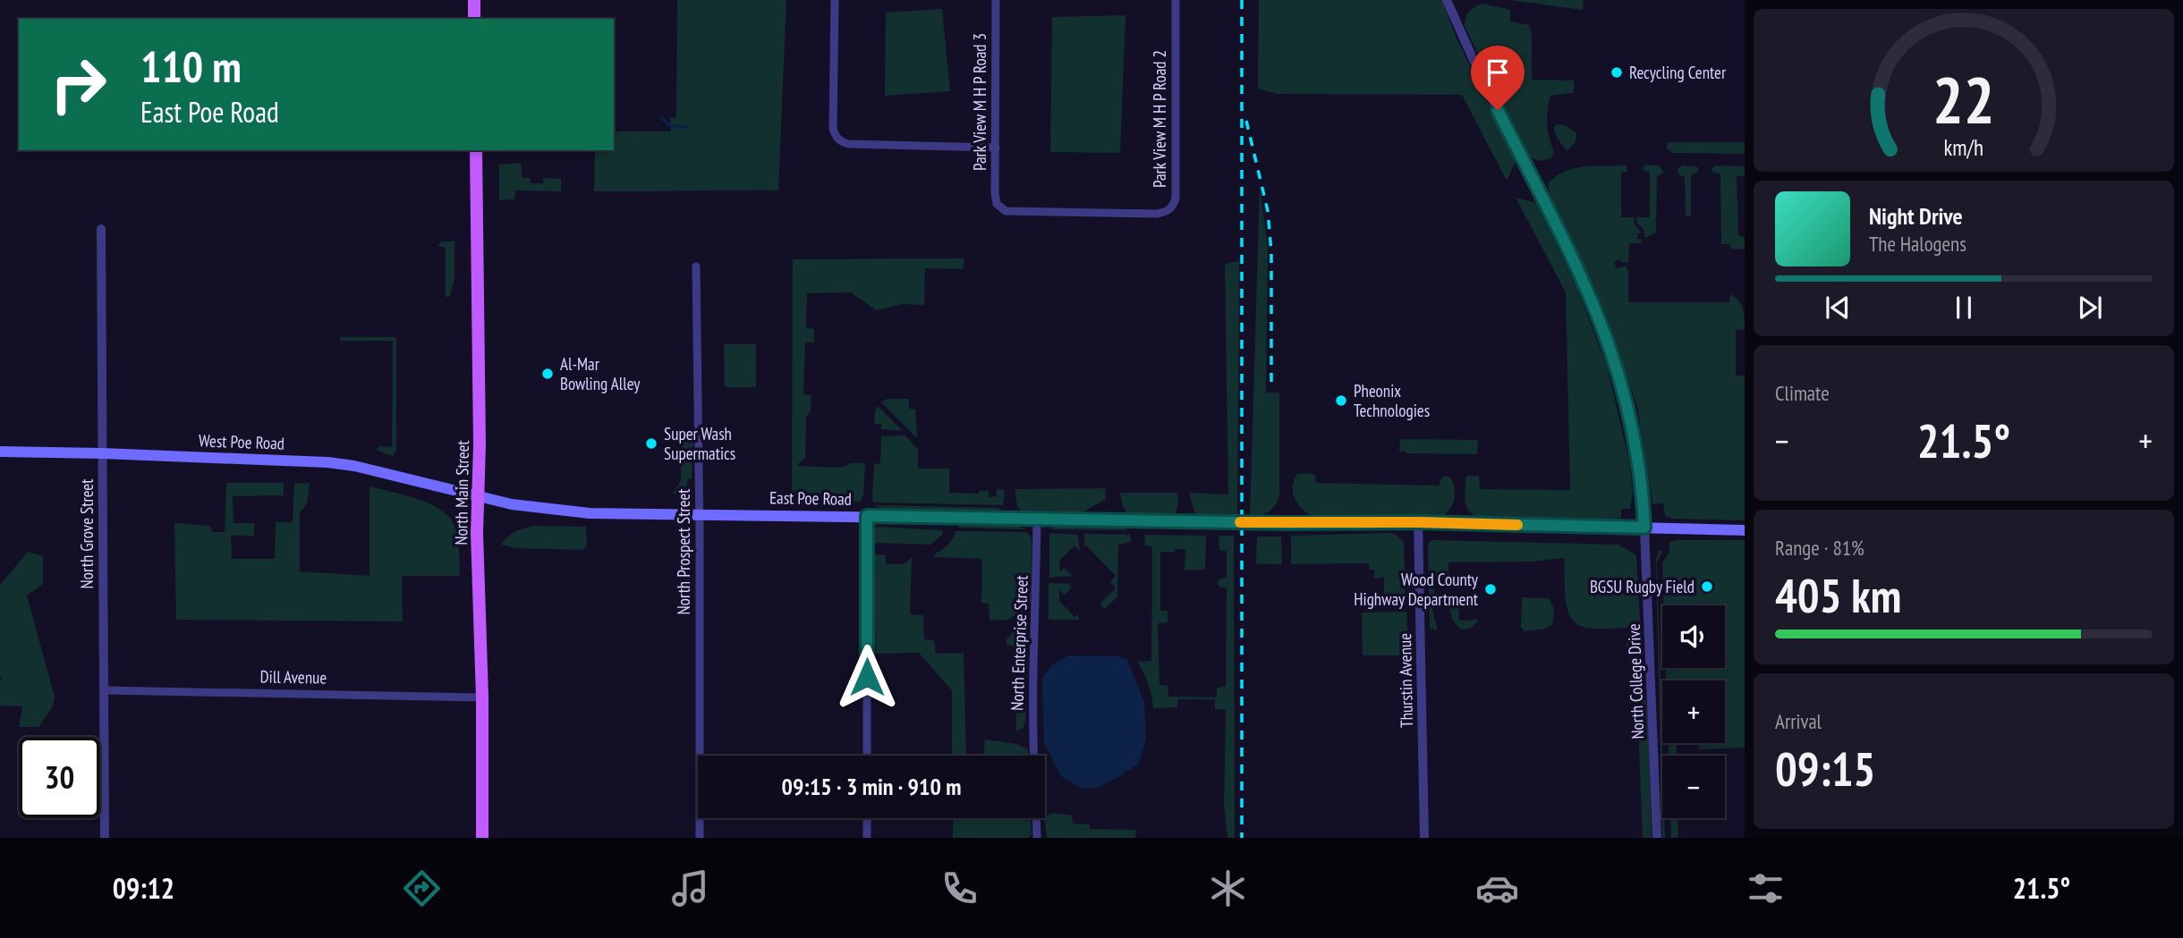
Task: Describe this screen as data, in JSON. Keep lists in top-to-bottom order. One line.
{"streets":{"main road":["West Poe Road","North Main Street","East Poe Road"],"street":["Park View M H P Road 3","Park View M H P Road 2","North Grove Street","North Prospect Street","North Enterprise Street","Dill Avenue","Thurstin Avenue","North College Drive"]},"crossings":[["Park View M H P Road 3","Park View M H P Road 2"],["West Poe Road","North Main Street"],["West Poe Road","East Poe Road"],["West Poe Road","North Grove Street"],["North Main Street","East Poe Road"],["North Main Street","Dill Avenue"],["East Poe Road","North Prospect Street"],["East Poe Road","North Enterprise Street"],["East Poe Road","Thurstin Avenue"],["East Poe Road","North College Drive"],["North Grove Street","Dill Avenue"]],"places":["Recycling Center","Al-Mar Bowling Alley","Pheonix Technologies","Super Wash Supermatics","BGSU Rugby Field","Wood County Highway Department"],"page":{"turn":["110 m","East Poe Road"],"song":["Night Drive","The Halogens"],"tile":["Climate",["Range · 81%","405 km"],["Arrival","09:15"]],"heat":["−","21.5°","+"],"map_buttons":["+","−"],"limit":"30","trip":"09:15 · 3 min · 910 m","tabs":["09:12","21.5°"],"gauge":["22","km/h"]}}
